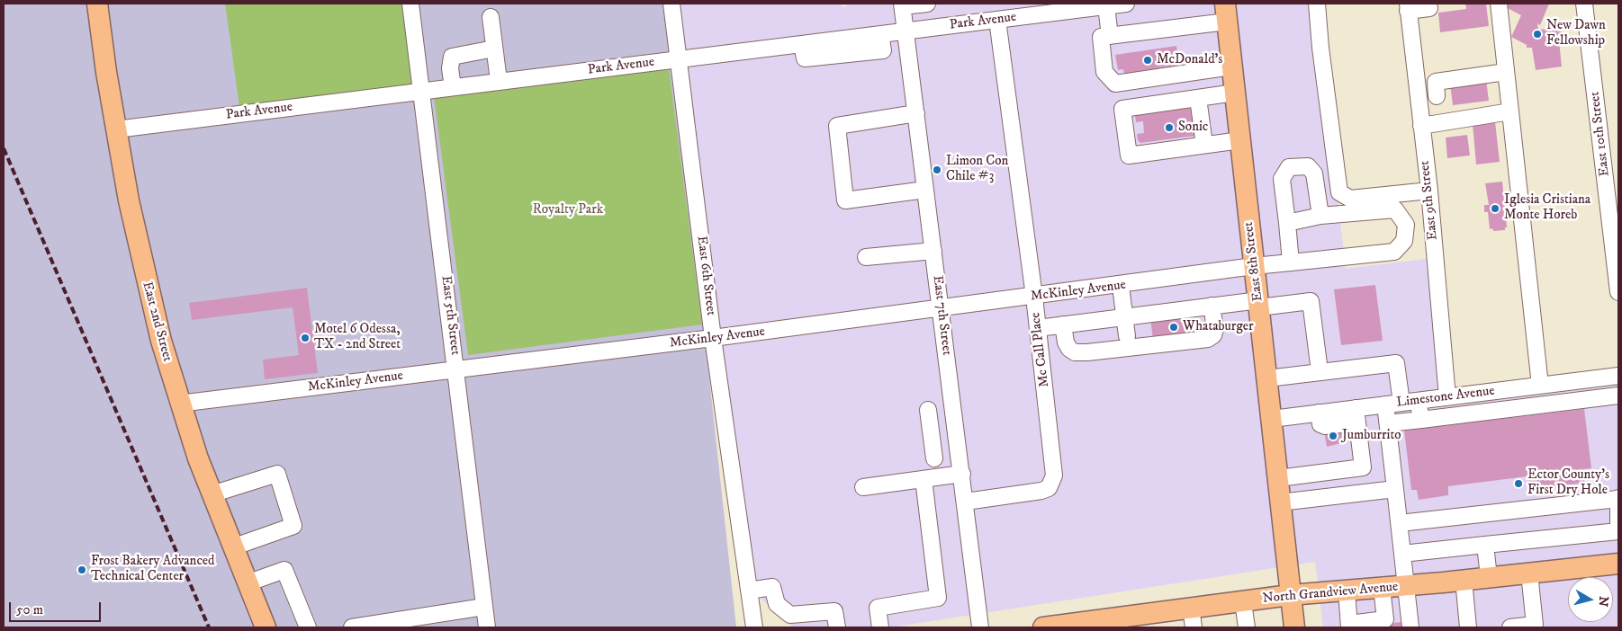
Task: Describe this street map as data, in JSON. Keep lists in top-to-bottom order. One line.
{"streets":{"main road":["East 8th Street","East 2nd Street","North Grandview Avenue"],"street":["Park Avenue","East 10th Street","East 9th Street","East 6th Street","McKinley Avenue","East 5th Street","East 7th Street","Mc Call Place","Limestone Avenue"]},"crossings":[["Park Avenue","East 6th Street"],["Park Avenue","East 5th Street"],["Park Avenue","East 7th Street"],["Park Avenue","East 2nd Street"],["Park Avenue","Mc Call Place"],["East 9th Street","Limestone Avenue"],["East 8th Street","McKinley Avenue"],["East 8th Street","Limestone Avenue"],["East 8th Street","North Grandview Avenue"],["East 6th Street","McKinley Avenue"],["McKinley Avenue","East 5th Street"],["McKinley Avenue","East 7th Street"],["McKinley Avenue","East 2nd Street"],["McKinley Avenue","Mc Call Place"],["East 7th Street","Mc Call Place"]],"parks":["Royalty Park"],"places":["New Dawn Fellowship","McDonald's","Sonic","Limon Con Chile #3","Iglesia Cristiana Monte Horeb","Whataburger","Motel 6 Odessa, TX - 2nd Street","Jumburrito","Ector County's First Dry Hole","Frost Bakery Advanced Technical Center"],"scale_bar":"50 m","north":"right"}
